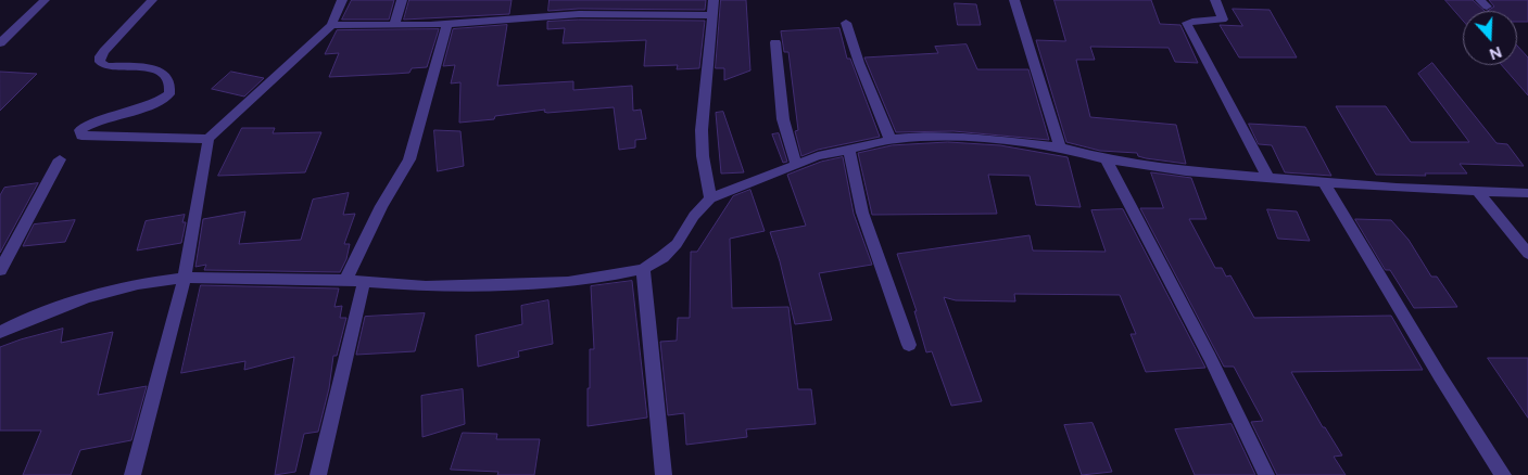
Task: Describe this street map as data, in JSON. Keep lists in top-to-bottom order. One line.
{"north":"bottom"}
